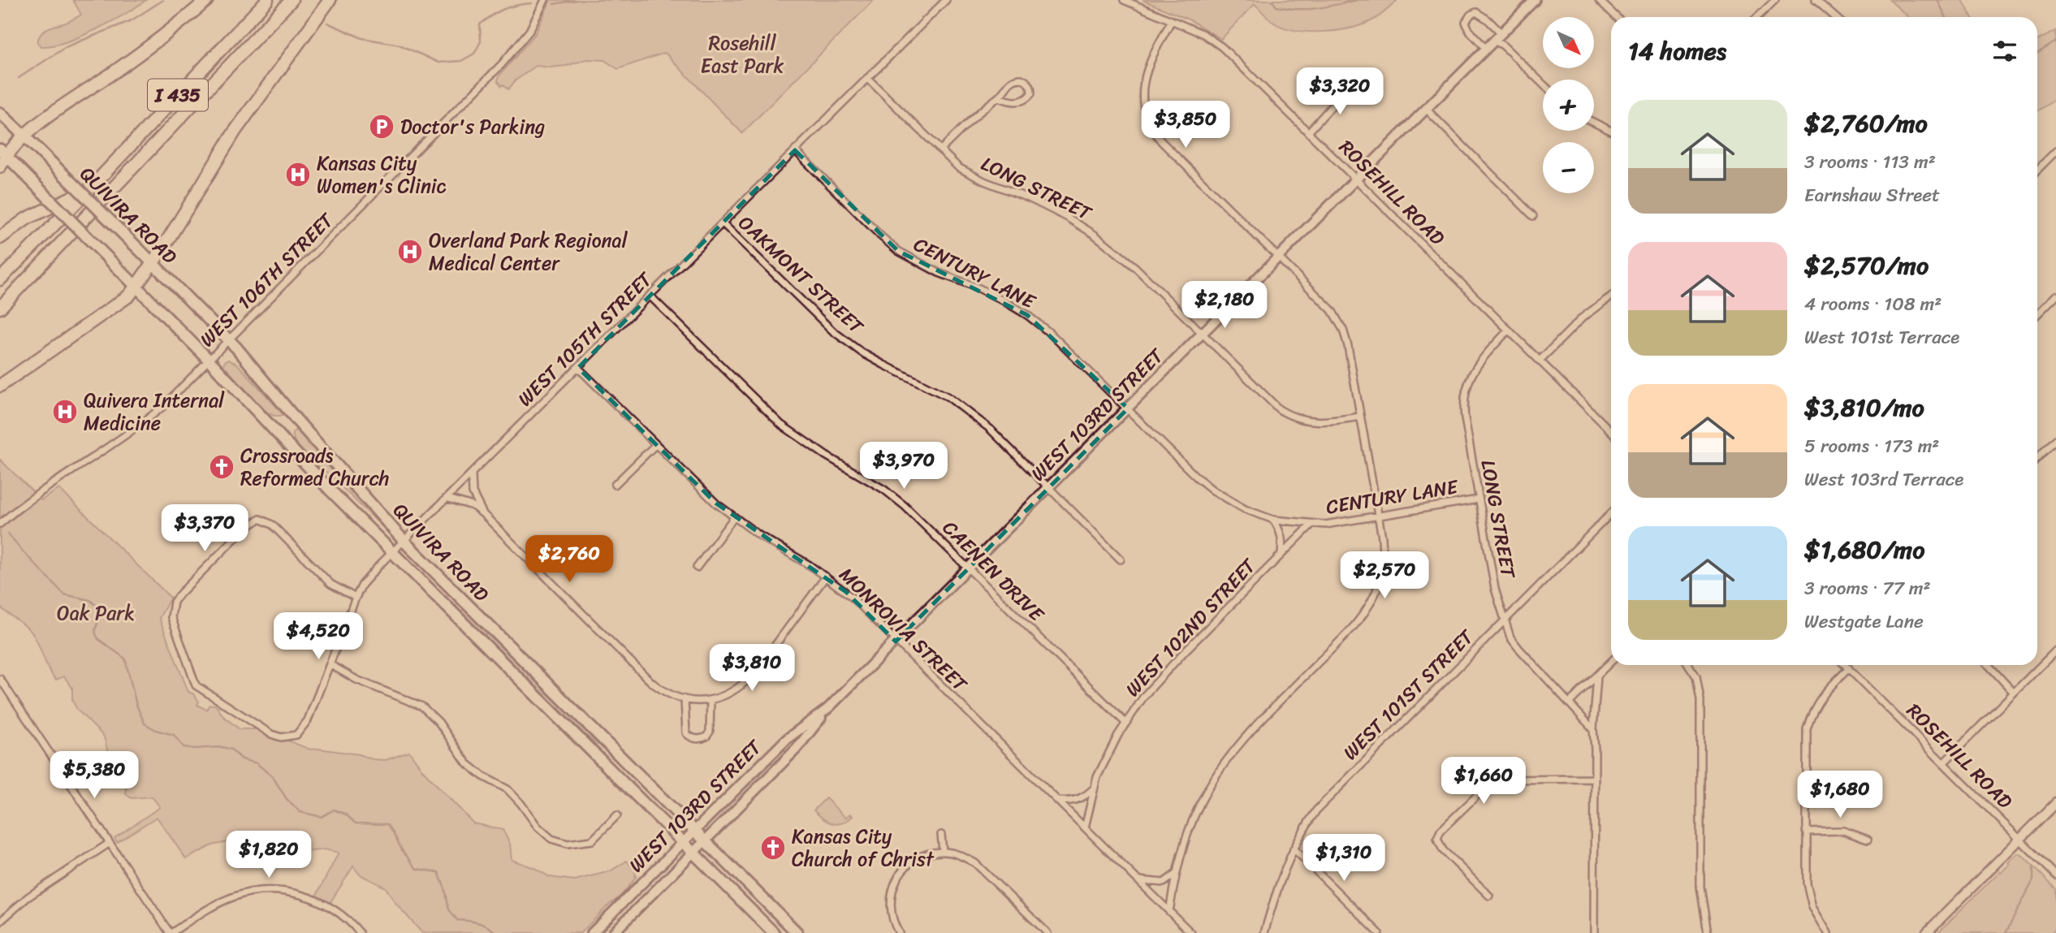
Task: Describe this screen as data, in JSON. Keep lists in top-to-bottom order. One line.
{"streets":{"highway":["I 435"],"main road":["QUIVIRA ROAD","WEST 103RD STREET"],"street":["LONG STREET","ROSEHILL ROAD","CENTURY LANE","OAKMONT STREET","WEST 106TH STREET","WEST 105TH STREET","CAENEN DRIVE","WEST 102ND STREET","MONROVIA STREET","WEST 101ST STREET"]},"crossings":[["LONG STREET","ROSEHILL ROAD"],["LONG STREET","CENTURY LANE"],["LONG STREET","WEST 105TH STREET"],["LONG STREET","WEST 103RD STREET"],["LONG STREET","WEST 101ST STREET"],["ROSEHILL ROAD","WEST 103RD STREET"],["QUIVIRA ROAD","WEST 106TH STREET"],["QUIVIRA ROAD","WEST 105TH STREET"],["QUIVIRA ROAD","WEST 103RD STREET"],["CENTURY LANE","WEST 105TH STREET"],["CENTURY LANE","WEST 103RD STREET"],["CENTURY LANE","WEST 102ND STREET"],["OAKMONT STREET","WEST 105TH STREET"],["OAKMONT STREET","WEST 103RD STREET"],["WEST 105TH STREET","CAENEN DRIVE"],["WEST 105TH STREET","MONROVIA STREET"],["WEST 103RD STREET","CAENEN DRIVE"],["WEST 103RD STREET","MONROVIA STREET"],["CAENEN DRIVE","WEST 102ND STREET"],["WEST 102ND STREET","MONROVIA STREET"]],"parks":["Rosehill East Park","Oak Park"],"places":{"parking":["Doctor's Parking"],"hospital":["Kansas City Women's Clinic","Overland Park Regional Medical Center","Quivera Internal Medicine"],"church":["Crossroads Reformed Church","Kansas City Church of Christ"]},"north":"bottom right","page":{"map_buttons":["+","−"],"heading":"14 homes","price":["$3,320","$3,850","$2,180","$3,970","$3,370","$2,760","$2,570","$4,520","$3,810","$5,380","$1,660","$1,680","$1,820","$1,310"],"list":[{"name":"$2,760/mo","note":"3 rooms · 113 m² · Earnshaw Street"},{"name":"$2,570/mo","note":"4 rooms · 108 m² · West 101st Terrace"},{"name":"$3,810/mo","note":"5 rooms · 173 m² · West 103rd Terrace"},{"name":"$1,680/mo","note":"3 rooms · 77 m² · Westgate Lane"}]}}
